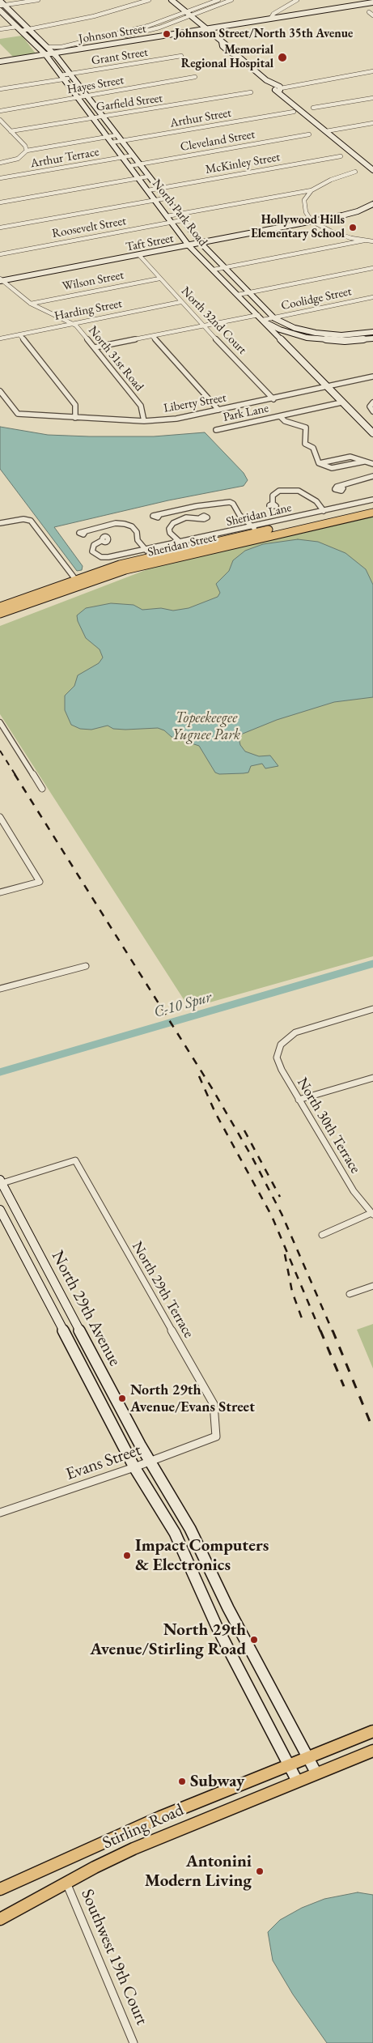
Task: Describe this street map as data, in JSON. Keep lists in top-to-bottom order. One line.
{"streets":{"main road":["Sheridan Street","Stirling Road"],"street":["Johnson Street","Grant Street","Hayes Street","Garfield Street","Arthur Street","Cleveland Street","Arthur Terrace","McKinley Street","North Park Road","Roosevelt Street","Taft Street","Wilson Street","Coolidge Street","Harding Street","North 32nd Court","North 31st Road","Liberty Street","Park Lane","Sheridan Lane","North 30th Terrace","North 29th Terrace","North 29th Avenue","Evans Street","Southwest 19th Court"]},"crossings":[["Johnson Street","North Park Road"],["Grant Street","North Park Road"],["Hayes Street","North Park Road"],["Garfield Street","North Park Road"],["Arthur Street","North Park Road"],["Cleveland Street","North Park Road"],["Arthur Terrace","North Park Road"],["McKinley Street","North Park Road"],["North Park Road","Roosevelt Street"],["North Park Road","Taft Street"],["North Park Road","Coolidge Street"],["North Park Road","Liberty Street"],["North Park Road","Park Lane"],["Taft Street","North 32nd Court"],["Taft Street","North 31st Road"],["Wilson Street","North 32nd Court"],["Wilson Street","North 31st Road"],["Harding Street","North 32nd Court"],["Harding Street","North 31st Road"],["North 32nd Court","Liberty Street"],["North 31st Road","Liberty Street"],["Sheridan Lane","Sheridan Street"],["North 29th Terrace","North 29th Avenue"],["North 29th Terrace","Evans Street"],["North 29th Avenue","Evans Street"],["North 29th Avenue","Stirling Road"],["Stirling Road","Southwest 19th Court"]],"water":["C-10 Spur"],"parks":["Topeekeegee Yugnee Park"],"places":["Johnson Street/North 35th Avenue","Memorial Regional Hospital","Hollywood Hills Elementary School","North 29th Avenue/Evans Street","Impact Computers & Electronics","North 29th Avenue/Stirling Road","Subway","Antonini Modern Living"]}
